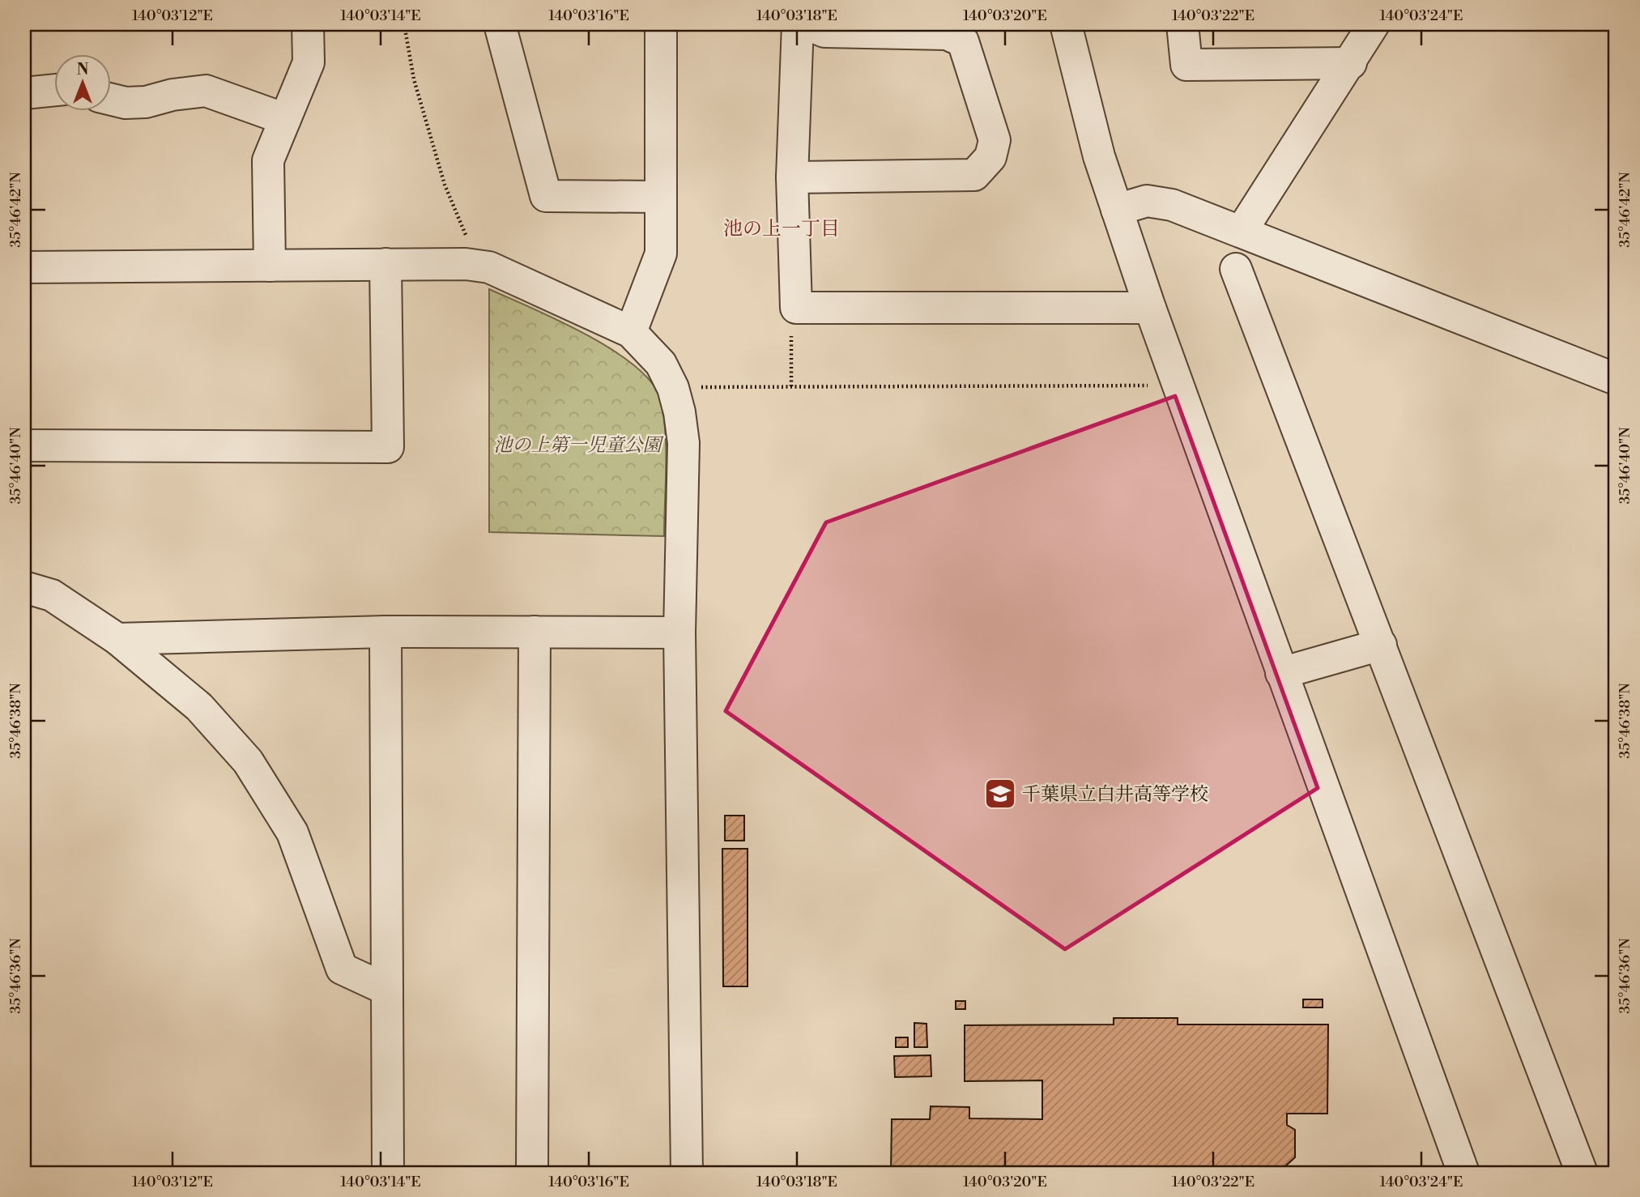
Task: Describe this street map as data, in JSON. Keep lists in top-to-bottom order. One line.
{"districts":["池の上一丁目"],"parks":["池の上第一児童公園"],"places":{"school or university":["千葉県立白井高等学校"]},"north":"top","coordinates":["140°03'12\"E","140°03'14\"E","140°03'16\"E","140°03'18\"E","140°03'20\"E","140°03'22\"E","140°03'24\"E","35°46'42\"N","35°46'40\"N","35°46'38\"N","35°46'36\"N"]}
